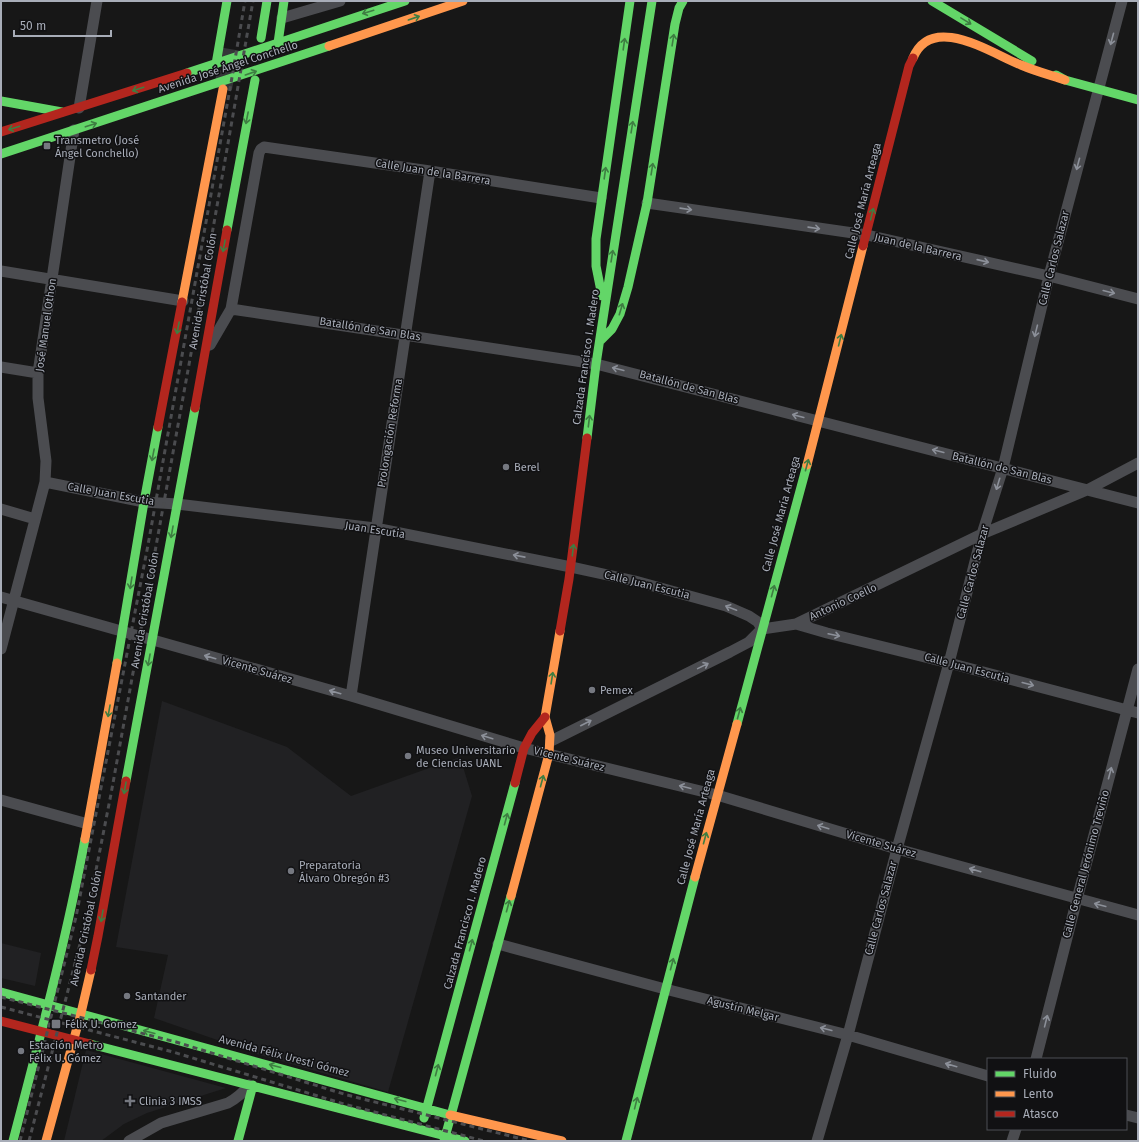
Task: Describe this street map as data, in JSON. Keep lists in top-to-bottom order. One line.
{"streets":{"main road":["Avenida José Ángel Conchello","Calle José María Arteaga","Avenida Cristóbal Colón","Calzada Francisco I. Madero","Avenida Félix Uresti Gómez"],"street":["Calle Juan de la Barrera","Juan de la Barrera","Calle Carlos Salazar","José Manuel Othon","Batallón de San Blas","Prolongación Reforma","Calle Juan Escutia","Juan Escutia","Antonio Coello","Vicente Suárez","Calle General Jerónimo Treviño","Agustín Melgar"]},"crossings":[["Avenida José Ángel Conchello","José Manuel Othon"],["Calle Juan de la Barrera","Batallón de San Blas"],["Calle Juan de la Barrera","Prolongación Reforma"],["Calle José María Arteaga","Juan de la Barrera"],["Calle José María Arteaga","Batallón de San Blas"],["Calle José María Arteaga","Calle Juan Escutia"],["Calle José María Arteaga","Antonio Coello"],["Calle José María Arteaga","Vicente Suárez"],["Calle José María Arteaga","Agustín Melgar"],["Juan de la Barrera","Calle Carlos Salazar"],["Calle Carlos Salazar","Batallón de San Blas"],["Calle Carlos Salazar","Calle Juan Escutia"],["Calle Carlos Salazar","Antonio Coello"],["Calle Carlos Salazar","Vicente Suárez"],["Calle Carlos Salazar","Agustín Melgar"],["Avenida Cristóbal Colón","Calle Juan Escutia"],["Avenida Cristóbal Colón","Juan Escutia"],["Avenida Cristóbal Colón","Vicente Suárez"],["Avenida Cristóbal Colón","Avenida Félix Uresti Gómez"],["José Manuel Othon","Calle Juan Escutia"],["José Manuel Othon","Vicente Suárez"],["Batallón de San Blas","Calzada Francisco I. Madero"],["Batallón de San Blas","Prolongación Reforma"],["Batallón de San Blas","Antonio Coello"],["Calzada Francisco I. Madero","Calle Juan Escutia"],["Calzada Francisco I. Madero","Juan Escutia"],["Calzada Francisco I. Madero","Vicente Suárez"],["Calzada Francisco I. Madero","Agustín Melgar"],["Calzada Francisco I. Madero","Avenida Félix Uresti Gómez"],["Prolongación Reforma","Juan Escutia"],["Prolongación Reforma","Vicente Suárez"],["Calle Juan Escutia","Juan Escutia"],["Calle Juan Escutia","Antonio Coello"],["Calle Juan Escutia","Calle General Jerónimo Treviño"],["Vicente Suárez","Calle General Jerónimo Treviño"]],"one_way":["Calle José María Arteaga","Juan de la Barrera","Calle Carlos Salazar","Batallón de San Blas","Juan Escutia","Vicente Suárez","Calle General Jerónimo Treviño","Agustín Melgar"],"places":{"transit":["Transmetro (José Ángel Conchello)","Félix U. Gomez"],"other":["Berel","Pemex","Museo Universitario de Ciencias UANL","Preparatoria Álvaro Obregón #3","Santander","Estación Metro Félix U. Gómez"],"health":["Clinia 3 IMSS"]},"legend":["Fluido","Lento","Atasco"],"scale_bar":"50 m"}
